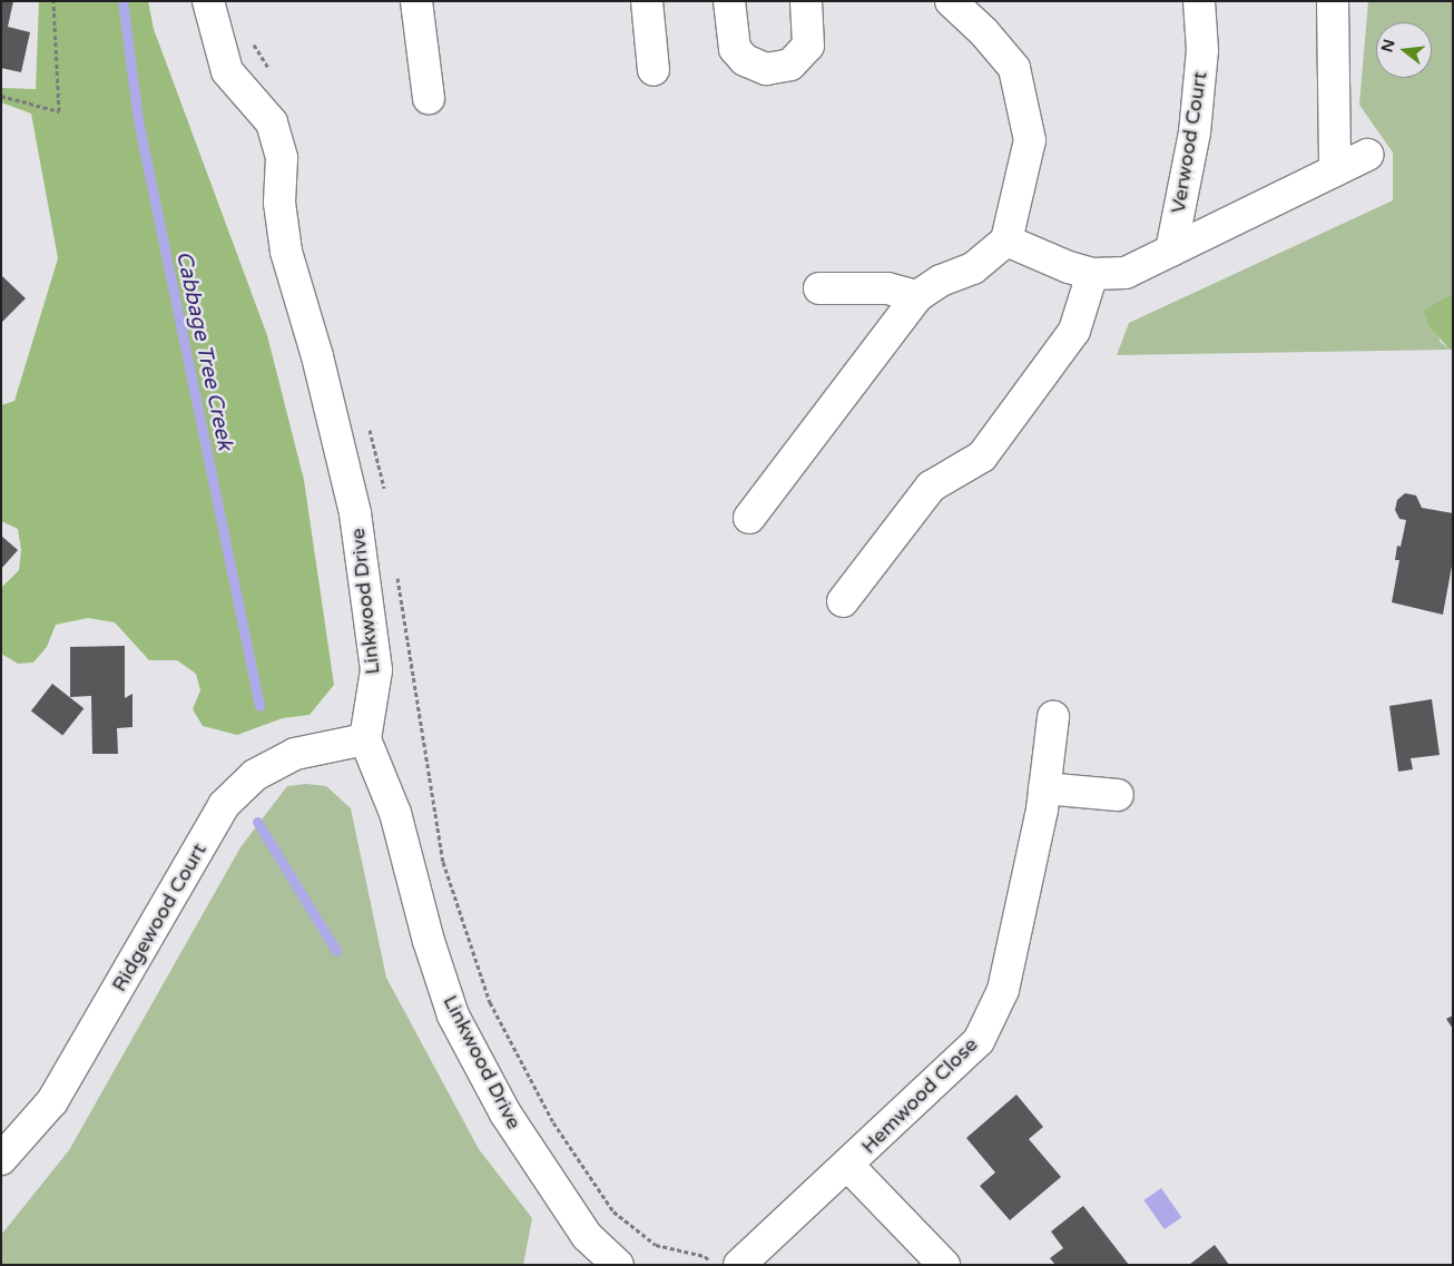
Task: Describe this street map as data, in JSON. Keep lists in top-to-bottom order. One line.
{"streets":{"street":["Verwood Court","Linkwood Drive","Ridgewood Court","Hemwood Close"]},"crossings":[["Linkwood Drive","Ridgewood Court"]],"water":["Cabbage Tree Creek"],"north":"left"}
